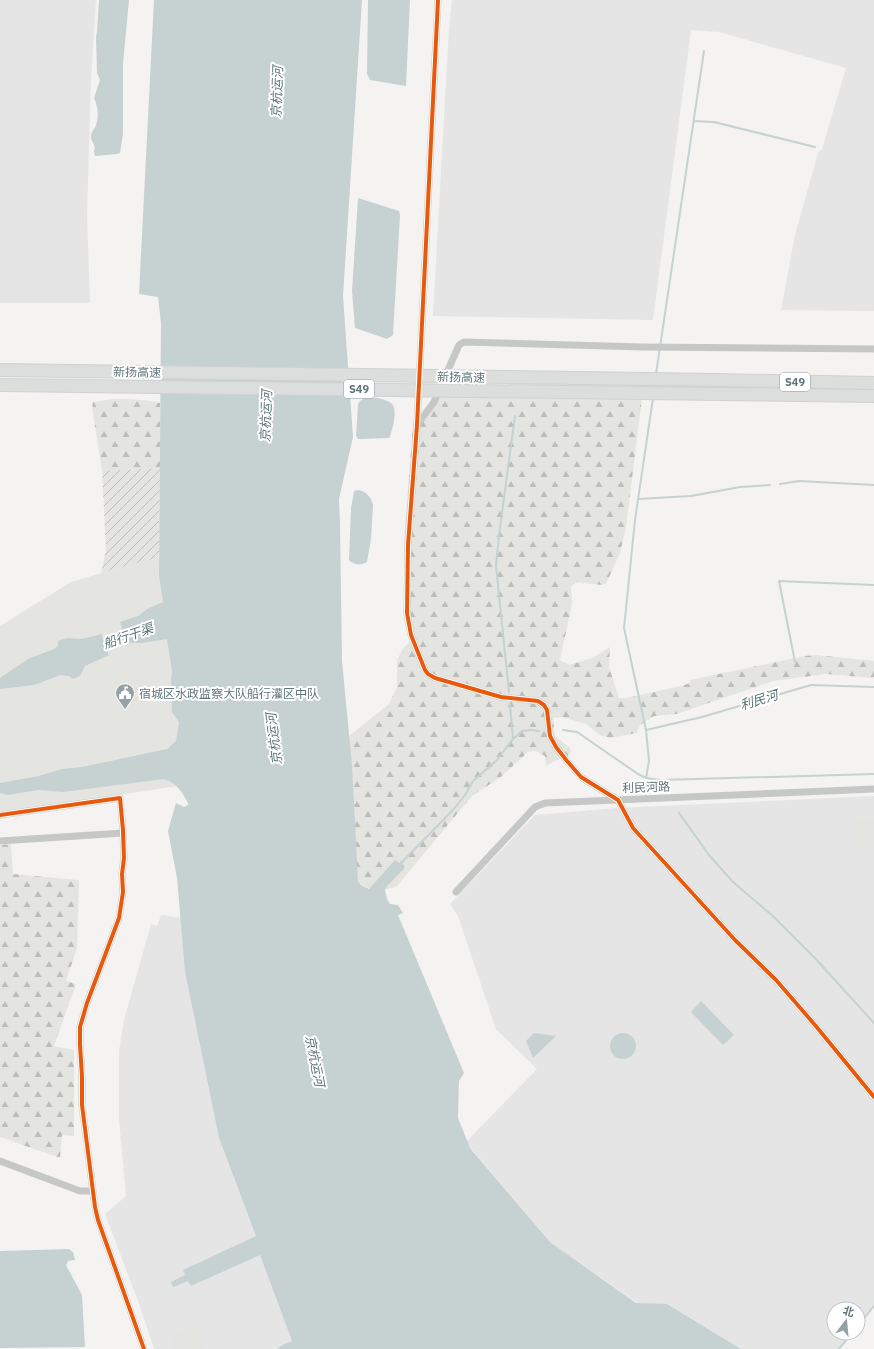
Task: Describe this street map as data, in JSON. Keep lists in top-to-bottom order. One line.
{"streets":{"highway":["新扬高速","S49"],"street":["利民河路"]},"water":["京杭运河","船行干渠","利民河"],"places":{"public building":["宿城区水政监察大队船行灌区中队"]},"north":"top"}
